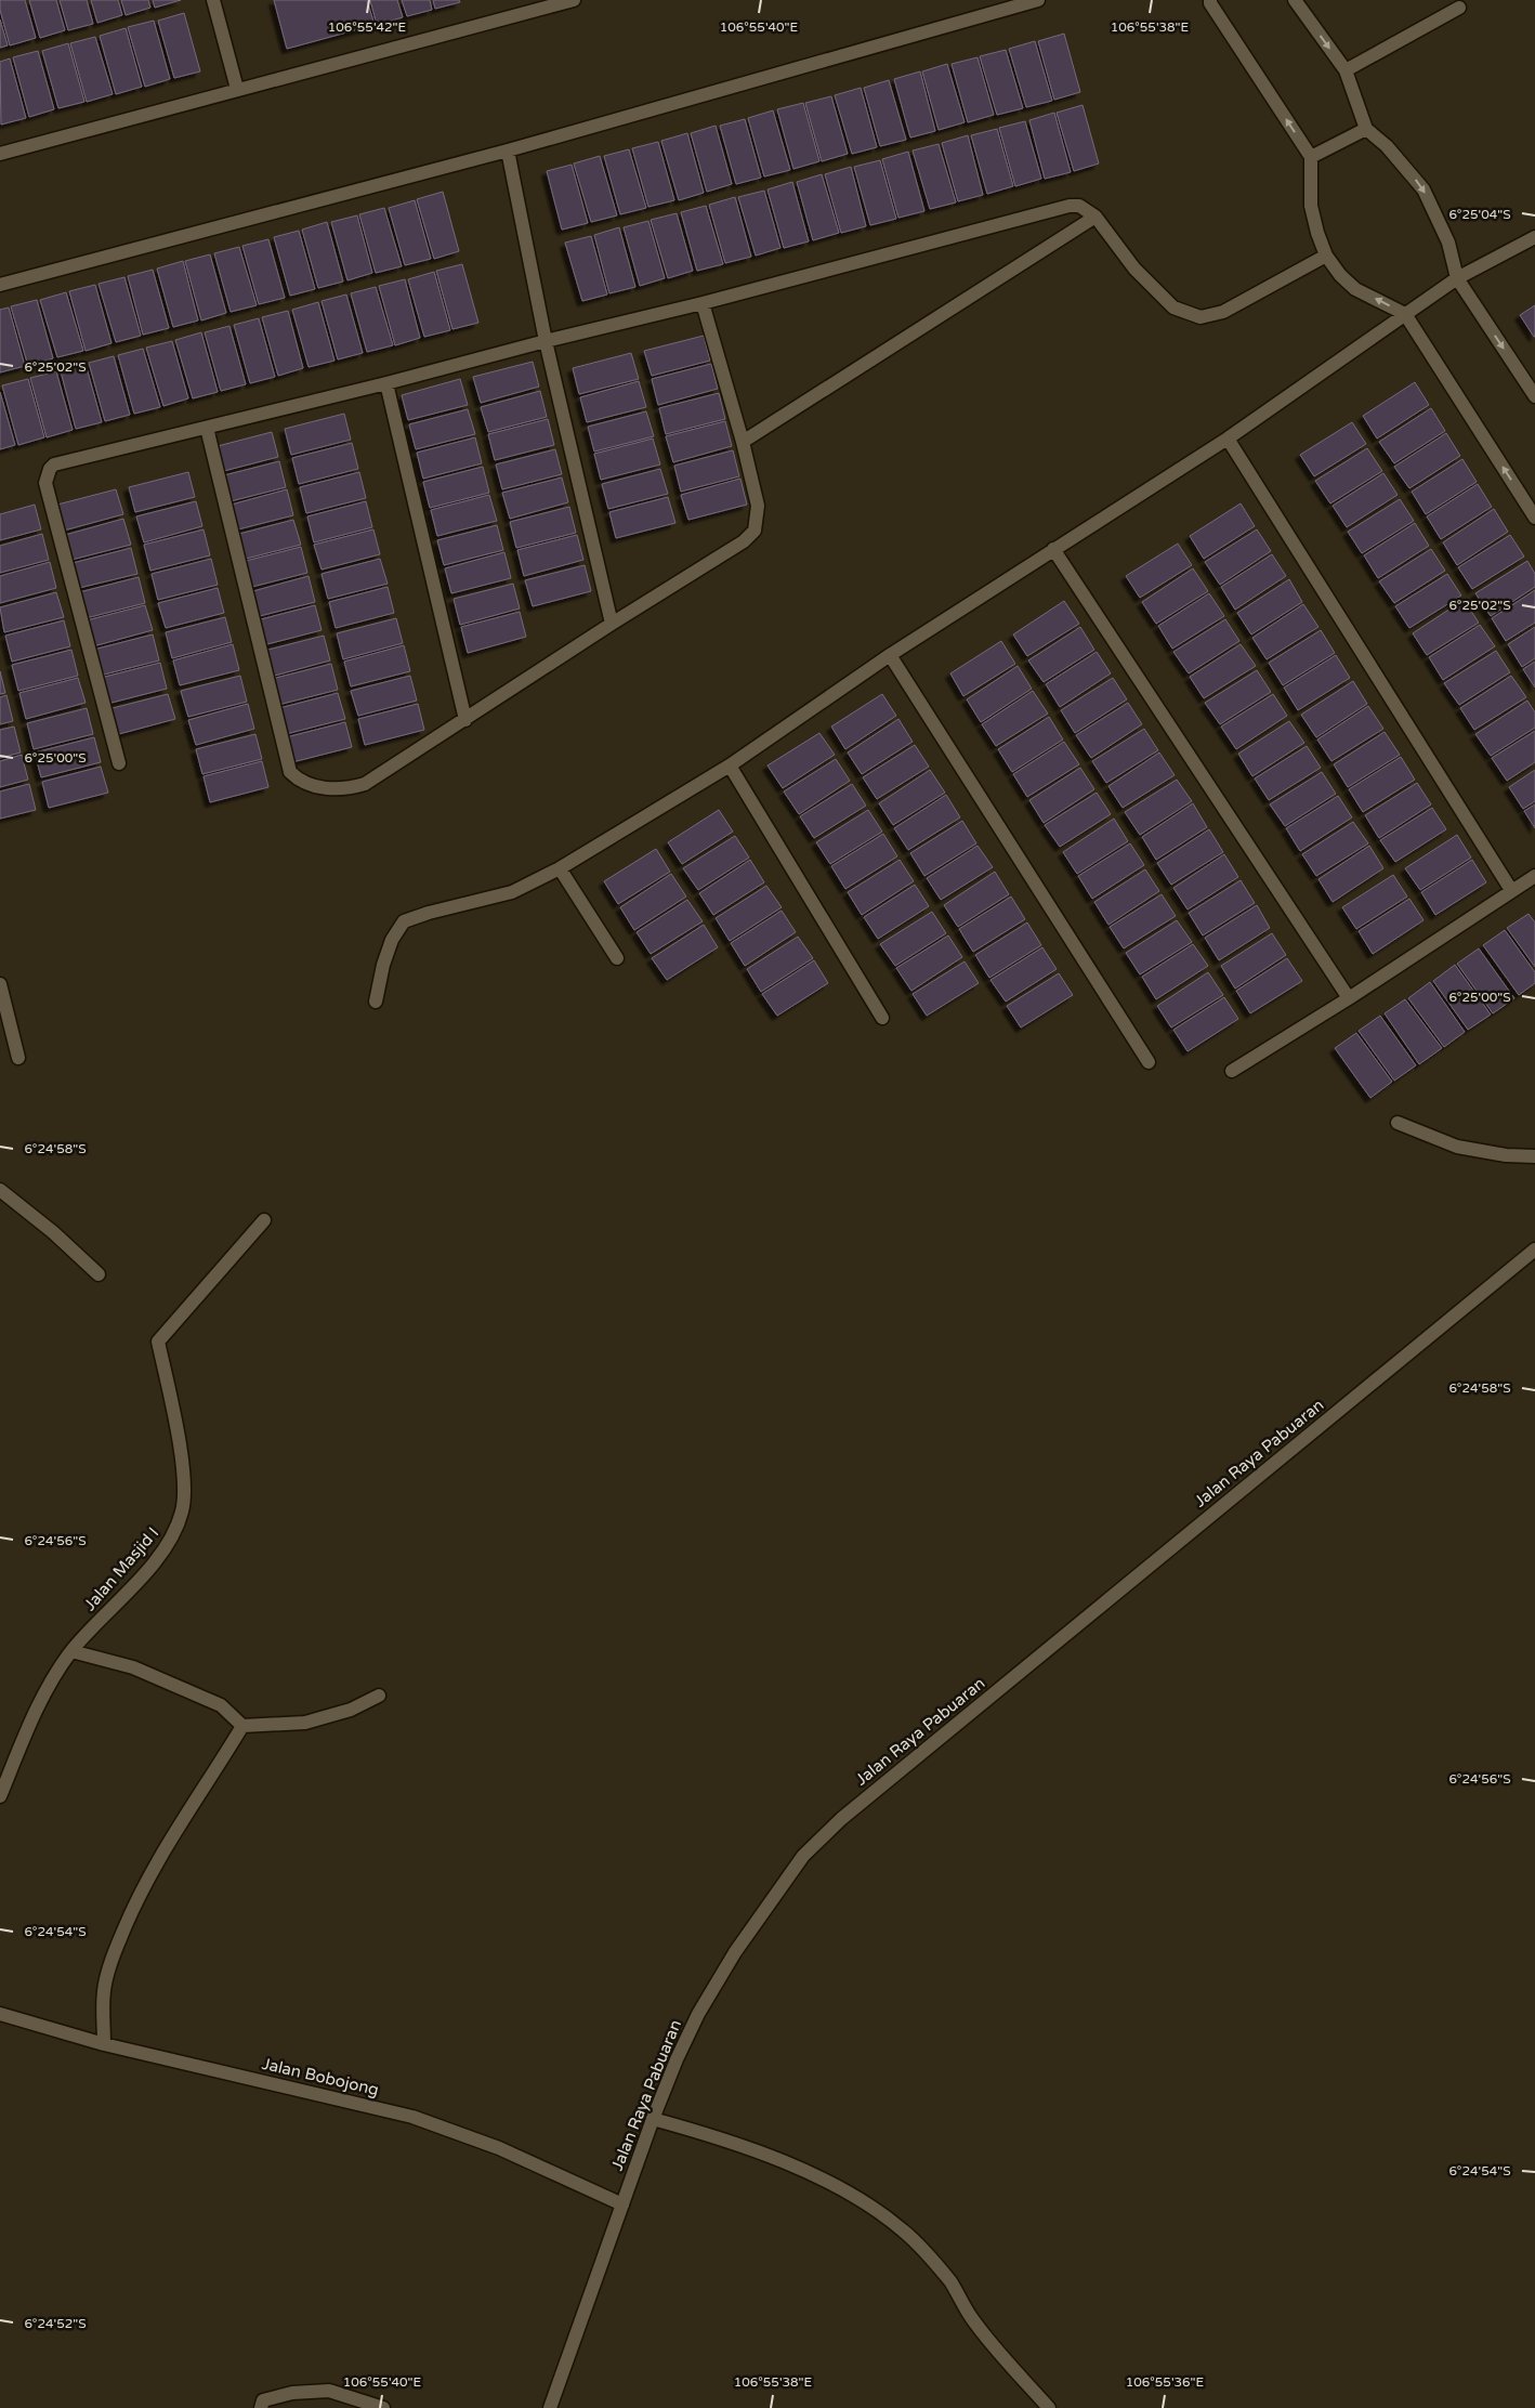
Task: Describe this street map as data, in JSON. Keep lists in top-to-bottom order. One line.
{"streets":{"street":["Jalan Raya Pabuaran","Jalan Masjid I","Jalan Bobojong"]},"crossings":[["Jalan Raya Pabuaran","Jalan Bobojong"]],"coordinates":["106°55'42\"E","106°55'40\"E","106°55'38\"E","6°25'04\"S","6°25'02\"S","6°25'00\"S","6°24'58\"S","6°24'56\"S","6°24'54\"S","6°24'52\"S","106°55'36\"E"]}
